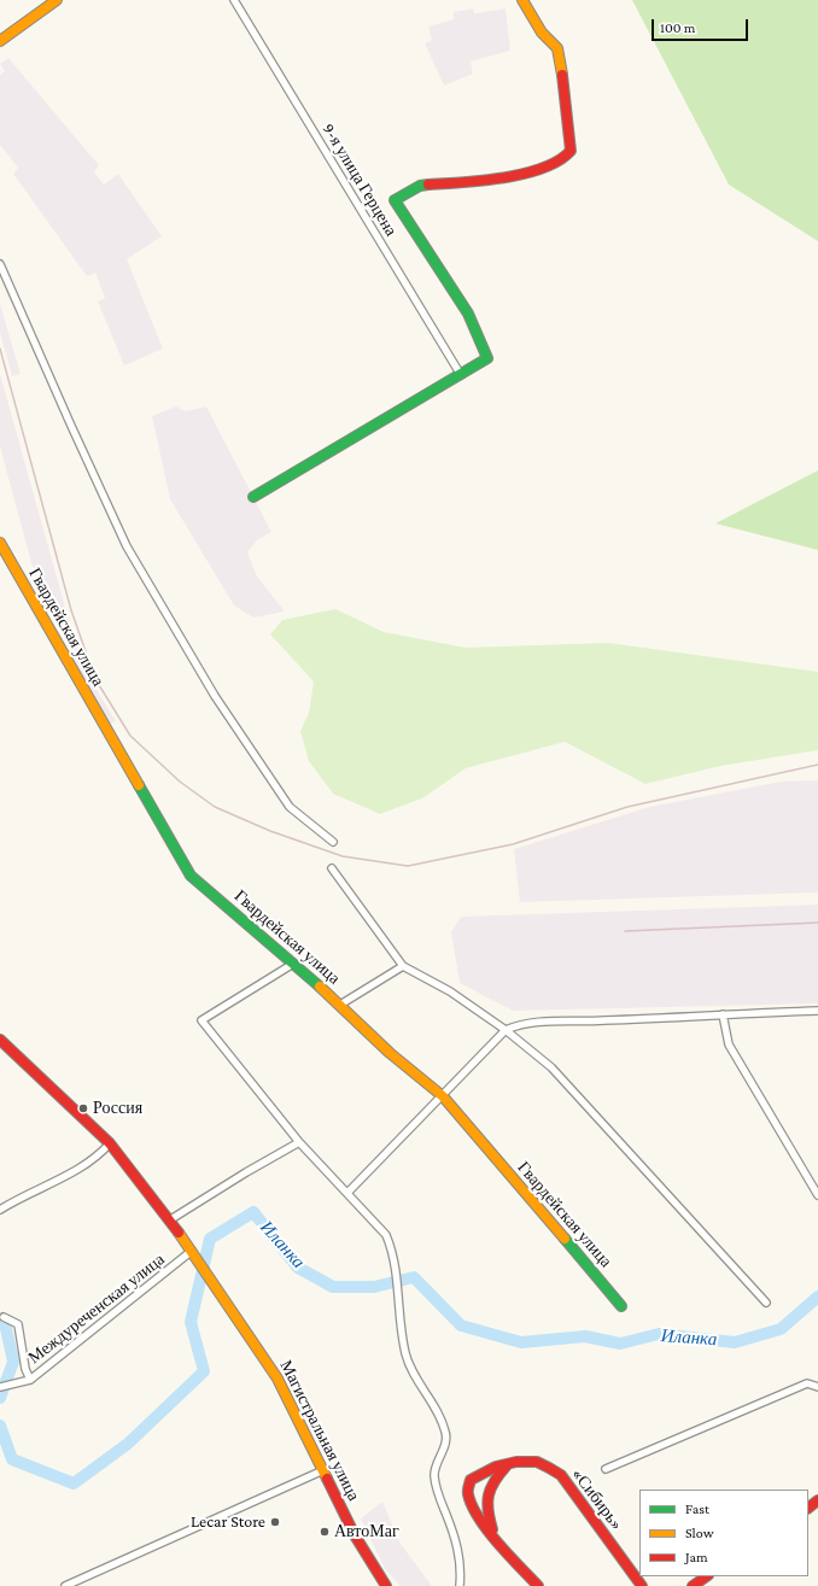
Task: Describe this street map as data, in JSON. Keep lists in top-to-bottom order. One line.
{"streets":{"street":["9-я улица Герцена","Гвардейская улица","Междуреченская улица","Магистральная улица","«Сибирь»"]},"crossings":[["Междуреченская улица","Магистральная улица"]],"water":["Иланка"],"places":["Россия","Lecar Store","АвтоМаг"],"legend":["Fast","Slow","Jam"],"scale_bar":"100 m"}
